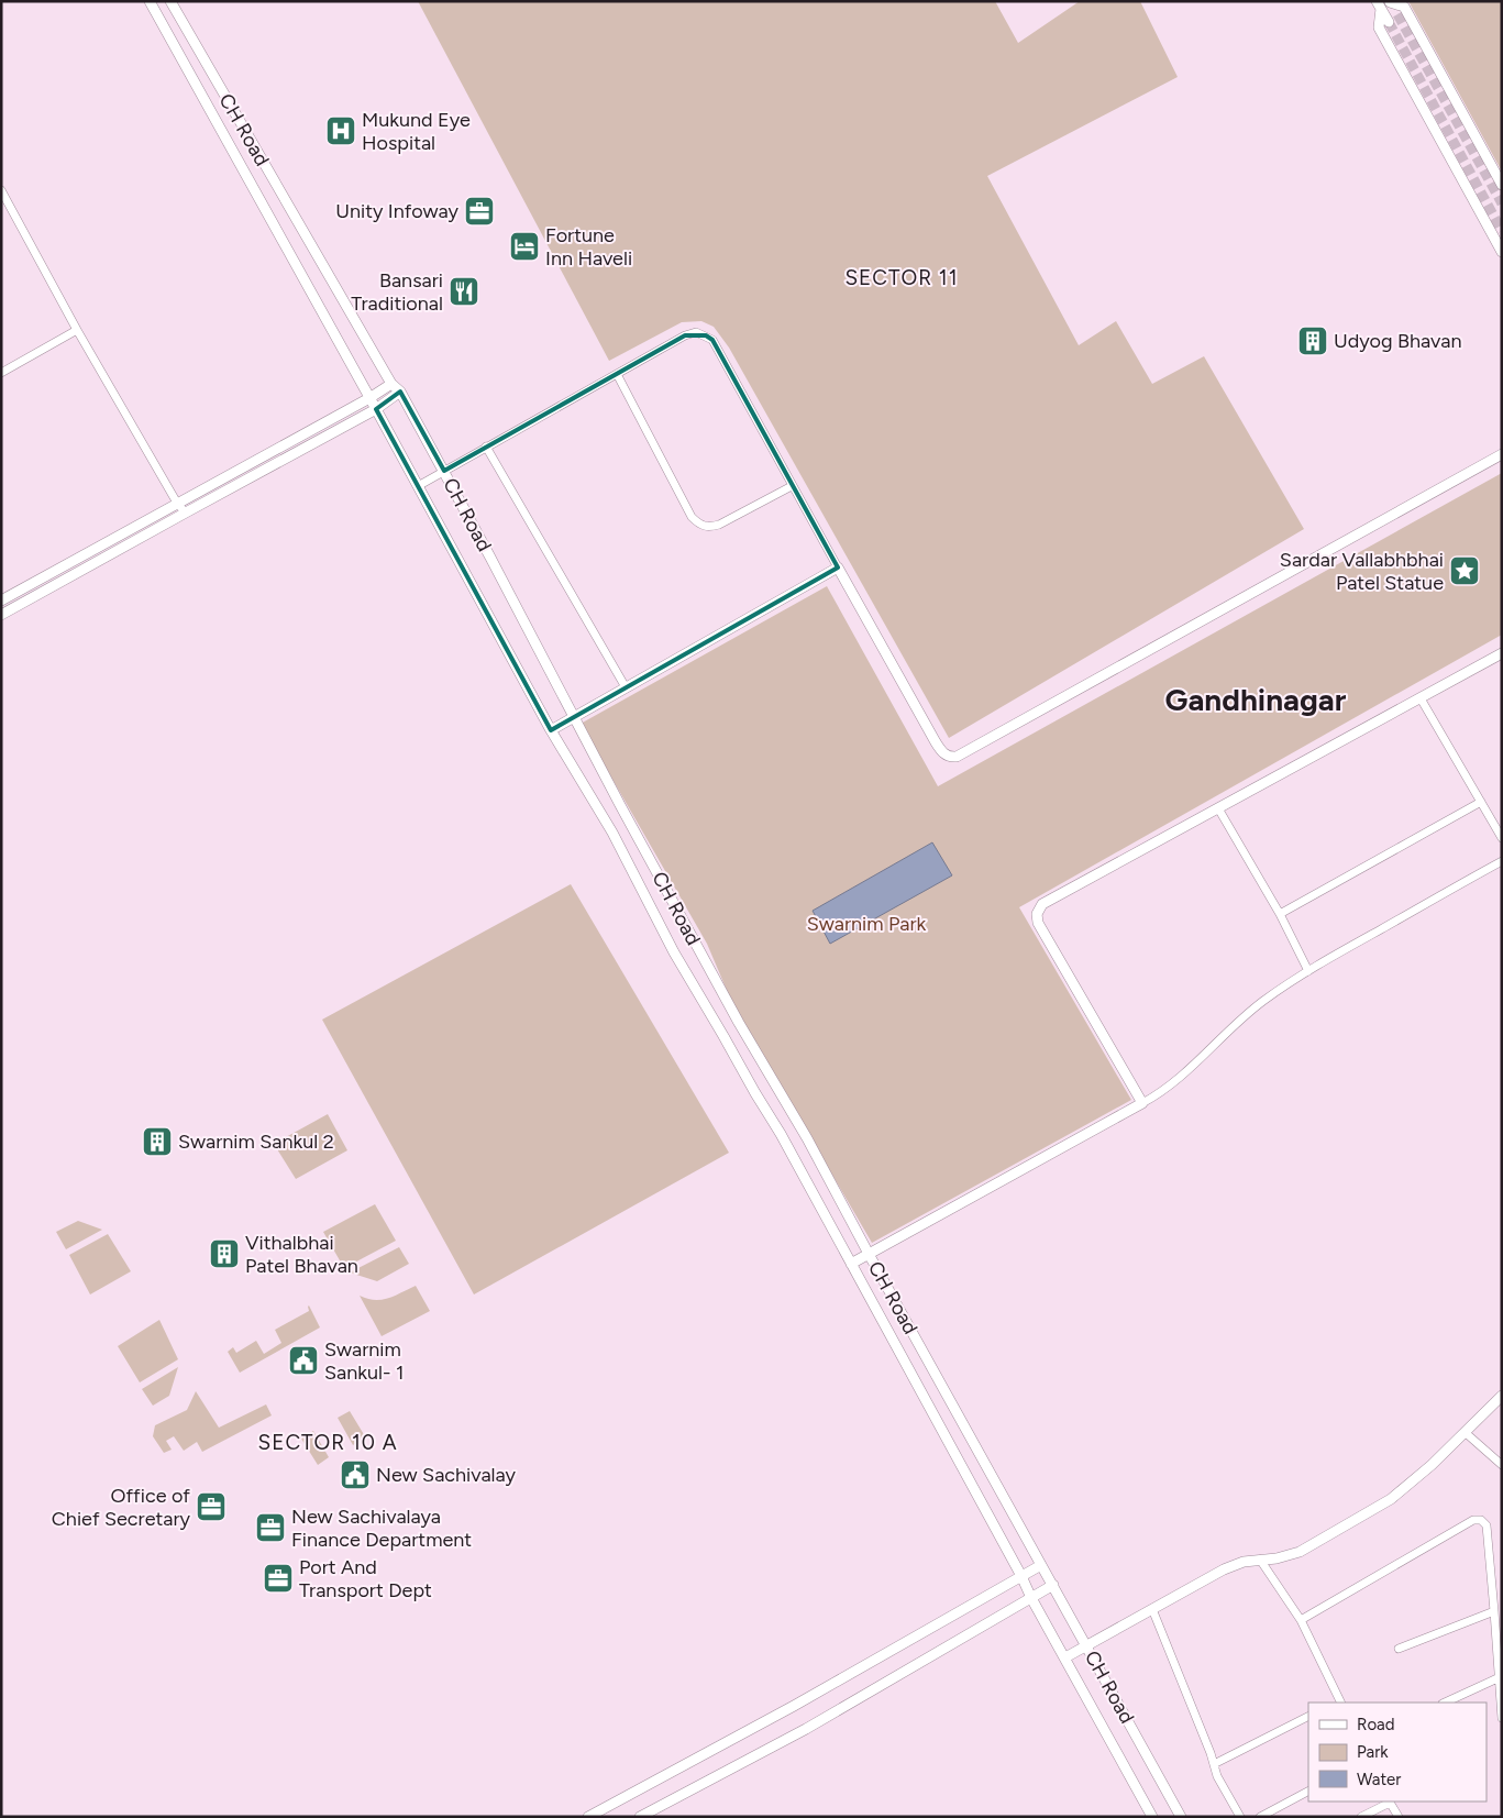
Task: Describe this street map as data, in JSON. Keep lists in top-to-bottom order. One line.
{"streets":{"street":["CH Road"]},"districts":["SECTOR 11","Gandhinagar","SECTOR 10 A"],"parks":["Swarnim Park"],"places":{"hospital":["Mukund Eye Hospital"],"office":["Unity Infoway","Office of Chief Secretary","New Sachivalaya Finance Department","Port And Transport Dept"],"hotel":["Fortune Inn Haveli"],"restaurant":["Bansari Traditional"],"building":["Udyog Bhavan","Swarnim Sankul 2","Vithalbhai Patel Bhavan"],"place":["Sardar Vallabhbhai Patel Statue"],"public building":["Swarnim Sankul- 1","New Sachivalay"]},"legend":["Road","Park","Water"]}
